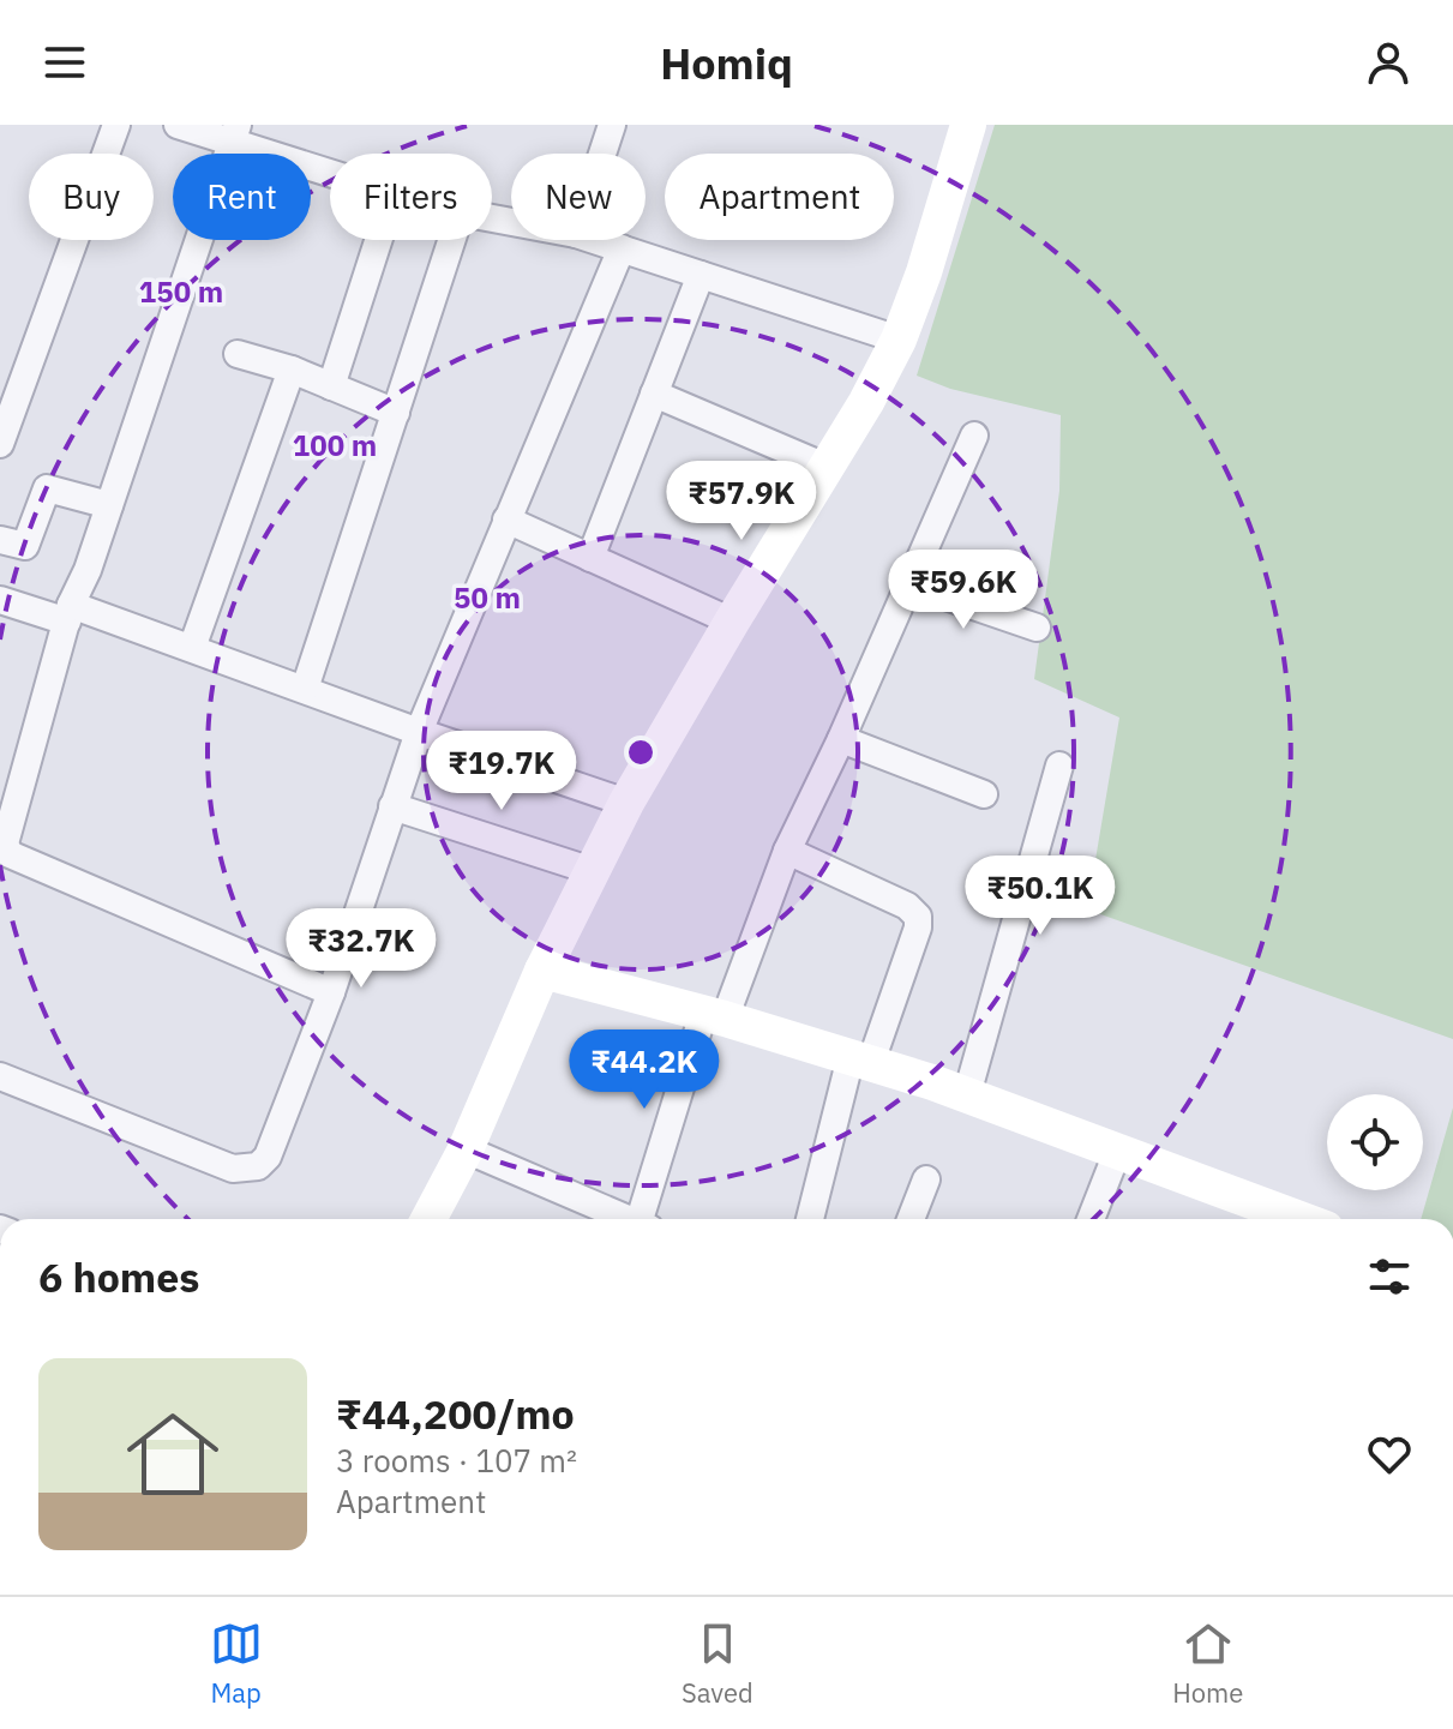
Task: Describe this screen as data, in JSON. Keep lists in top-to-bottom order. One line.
{"page":{"header":"Homiq","chip":["Buy","Rent","Filters","New","Apartment"],"price":["₹57.9K","₹59.6K","₹19.7K","₹50.1K","₹32.7K","₹44.2K"],"heading":"6 homes","list":[{"name":"₹44,200/mo","note":"3 rooms · 107 m² · Apartment"}],"tabs":["Map","Saved","Home"]},"rings":["150 m","100 m","50 m"]}
